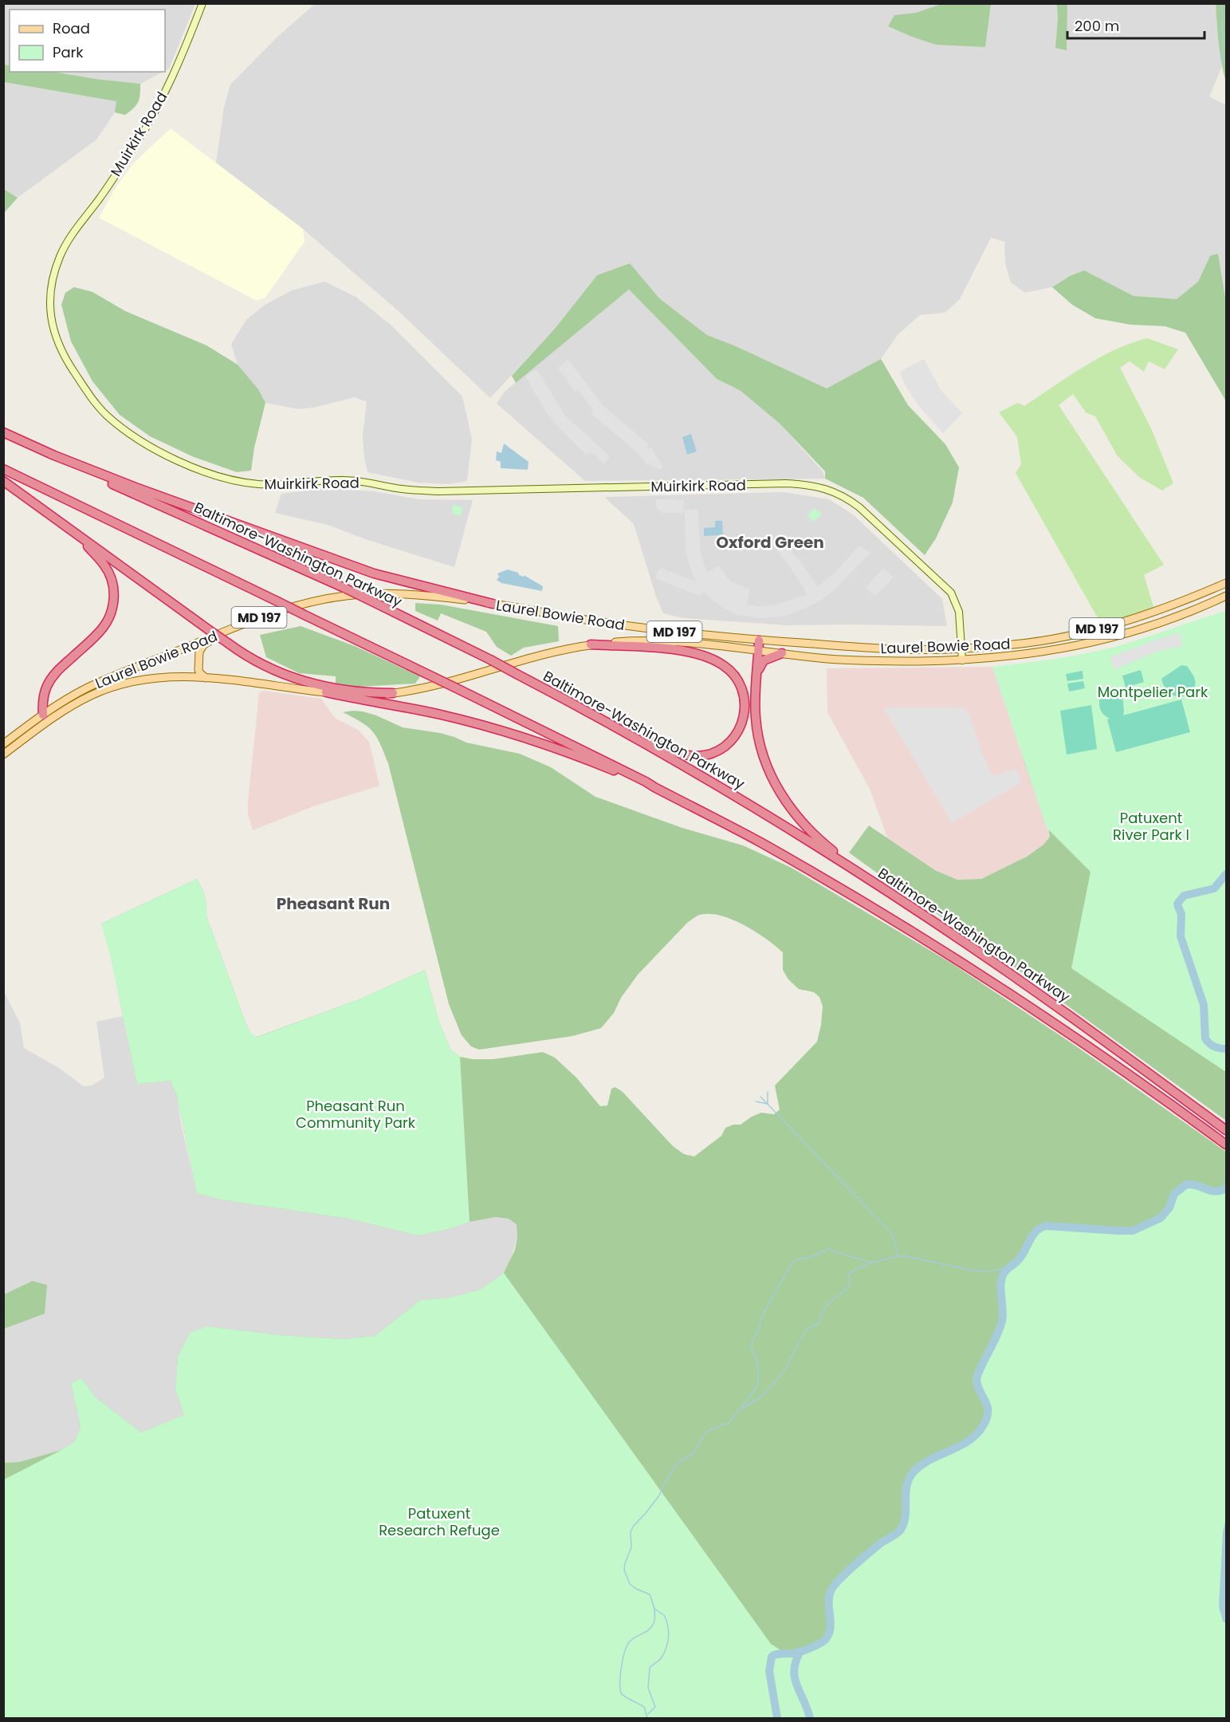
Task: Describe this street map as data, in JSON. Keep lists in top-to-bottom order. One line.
{"streets":{"highway":["Baltimore-Washington Parkway"],"main road":["Muirkirk Road","Laurel Bowie Road","MD 197"]},"crossings":[["Muirkirk Road","Laurel Bowie Road"]],"districts":["Oxford Green","Pheasant Run"],"parks":["Montpelier Park","Patuxent River Park I","Pheasant Run Community Park","Patuxent Research Refuge"],"legend":["Road","Park"],"scale_bar":"200 m"}
